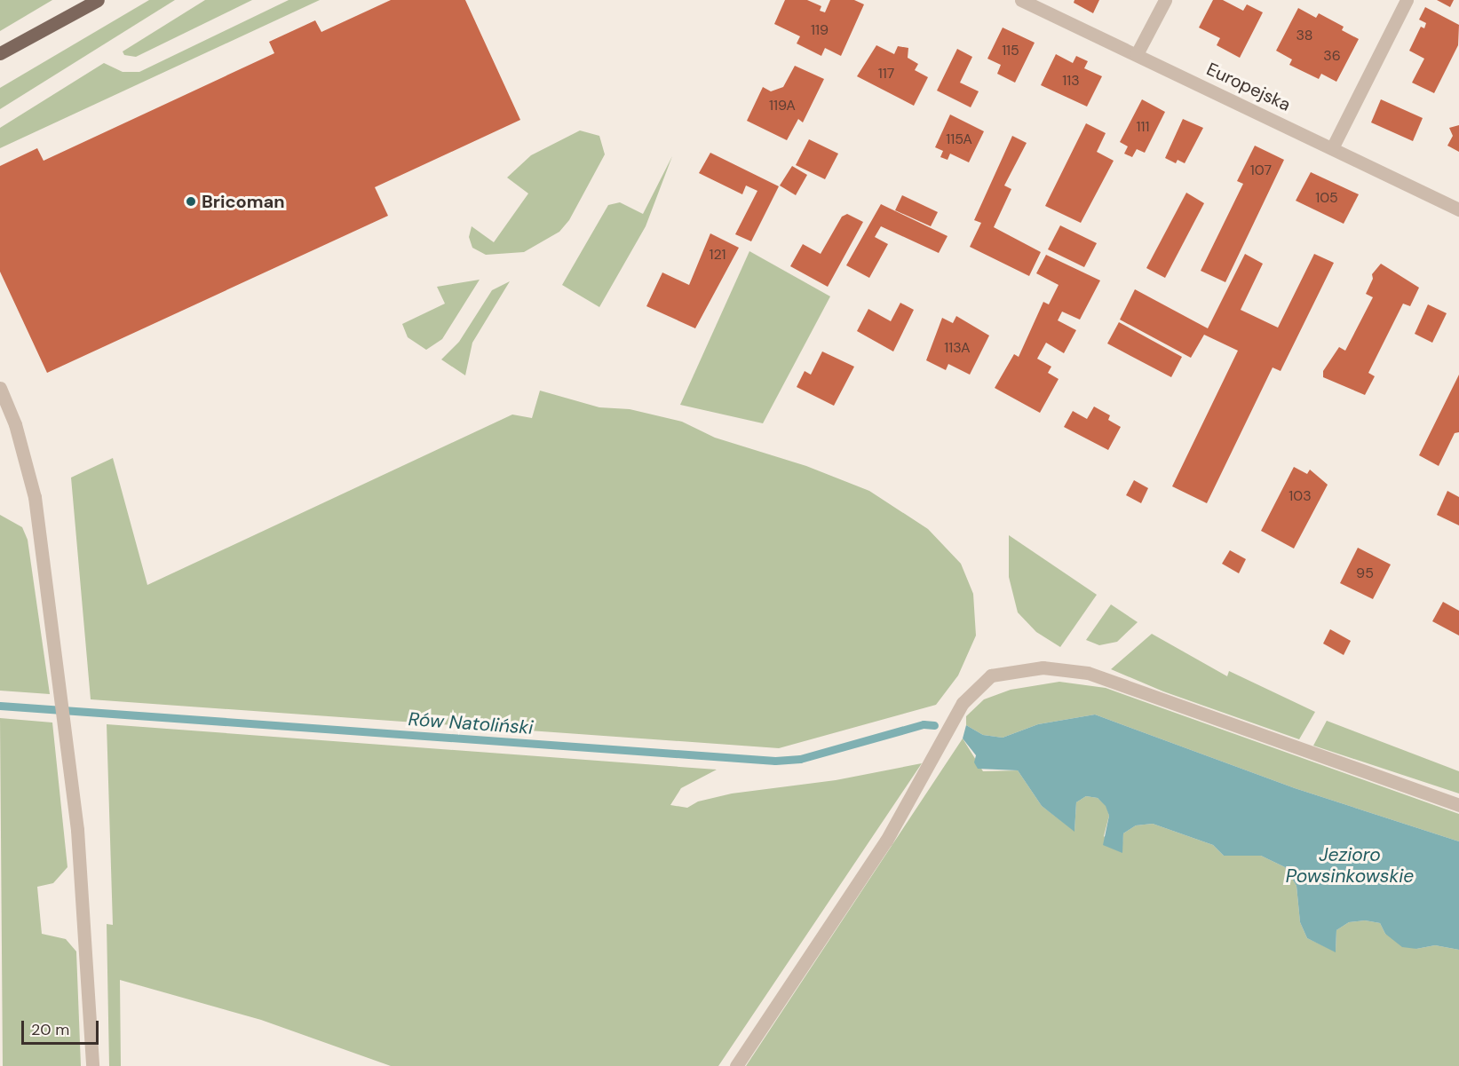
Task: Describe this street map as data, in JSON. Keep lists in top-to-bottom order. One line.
{"streets":{"street":["Europejska"]},"water":["Rów Natoliński","Jezioro Powsinkowskie"],"places":["Bricoman"],"house_numbers":["119","38","115","36","117","113","119A","111","115A","107","105","121","113A","103","95"],"scale_bar":"20 m"}
